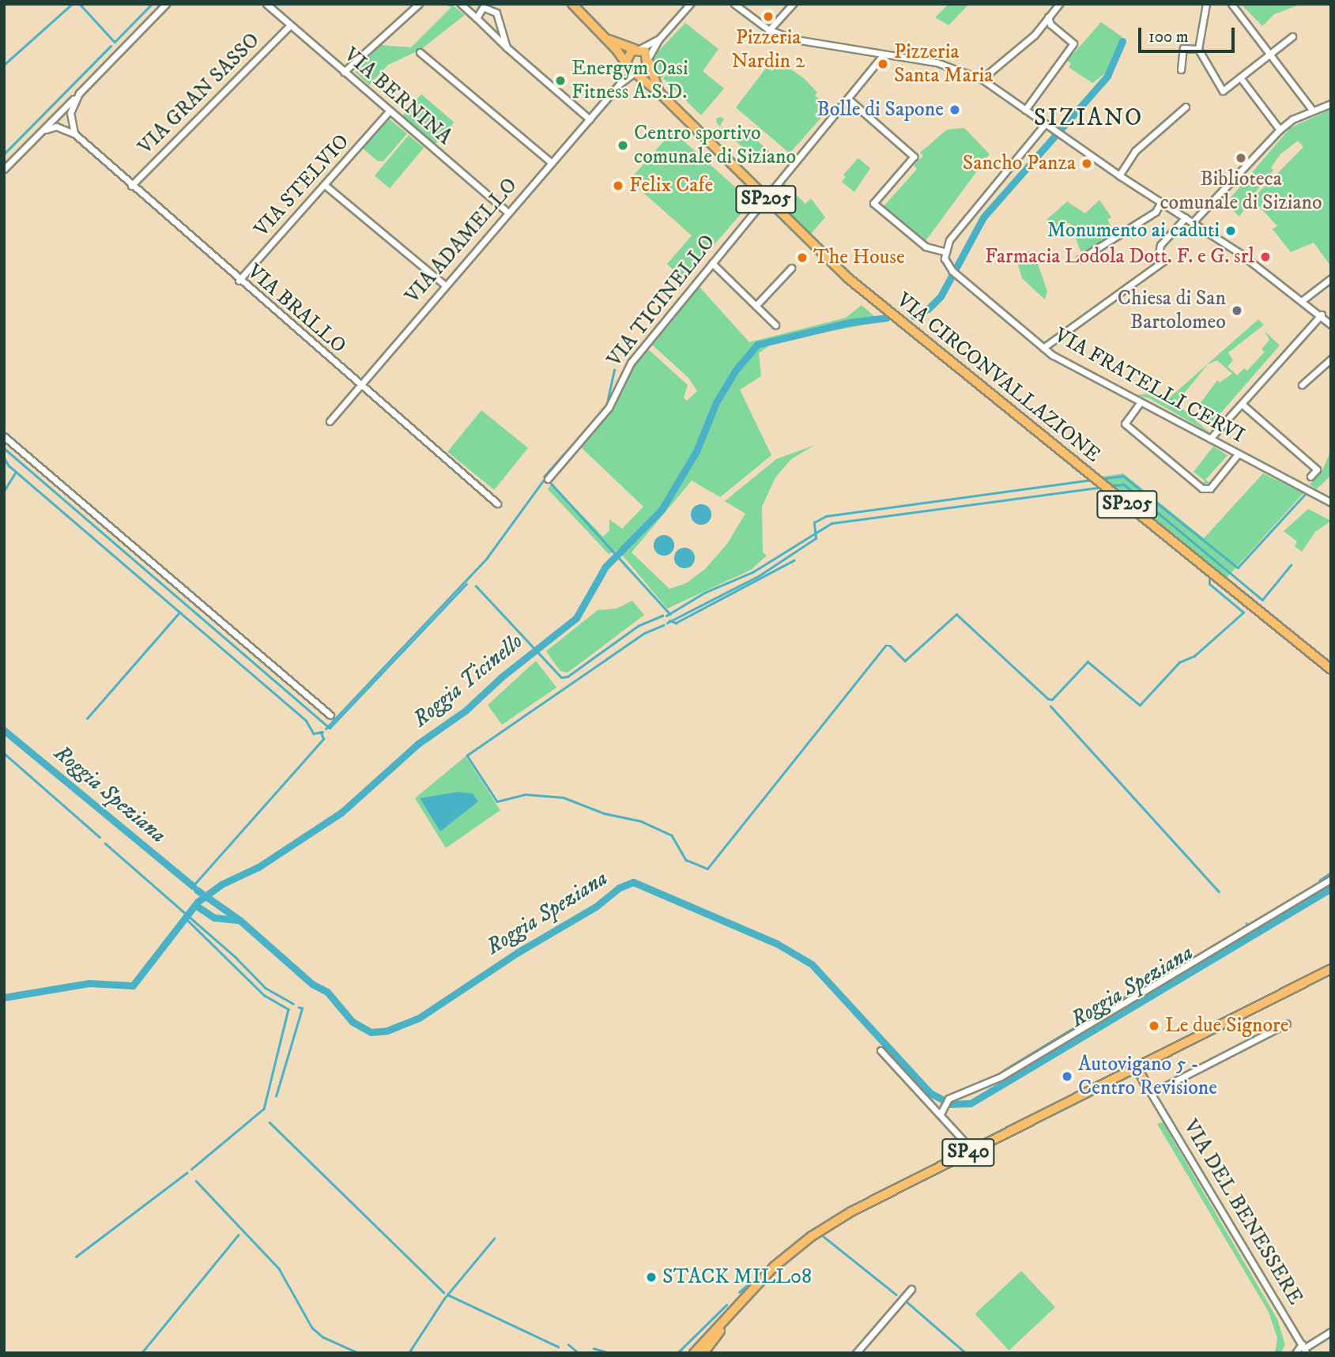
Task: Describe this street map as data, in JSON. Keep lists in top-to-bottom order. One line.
{"streets":{"main road":["SP205","VIA CIRCONVALLAZIONE","SP40"],"street":["VIA GRAN SASSO","VIA BERNINA","VIA STELVIO","VIA ADAMELLO","VIA TICINELLO","VIA BRALLO","VIA FRATELLI CERVI","VIA DEL BENESSERE"]},"crossings":[["VIA GRAN SASSO","VIA BERNINA"],["VIA GRAN SASSO","VIA BRALLO"],["VIA BERNINA","VIA STELVIO"],["VIA BERNINA","VIA ADAMELLO"],["VIA STELVIO","VIA BRALLO"],["SP205","VIA CIRCONVALLAZIONE"],["VIA ADAMELLO","VIA BRALLO"],["VIA TICINELLO","VIA CIRCONVALLAZIONE"]],"districts":["SIZIANO"],"water":["Roggia Ticinello","Roggia Speziana"],"places":["Pizzeria Nardin 2","Pizzeria Santa Maria","Energym Oasi Fitness A.S.D.","Bolle di Sapone","Centro sportivo comunale di Siziano","Biblioteca comunale di Siziano","Sancho Panza","Felix Cafe","Monumento ai caduti","Farmacia Lodola Dott. F. e G. srl","The House","Chiesa di San Bartolomeo","Le due Signore","Autovigano 5 - Centro Revisione","STACK MILL08"],"scale_bar":"100 m"}
